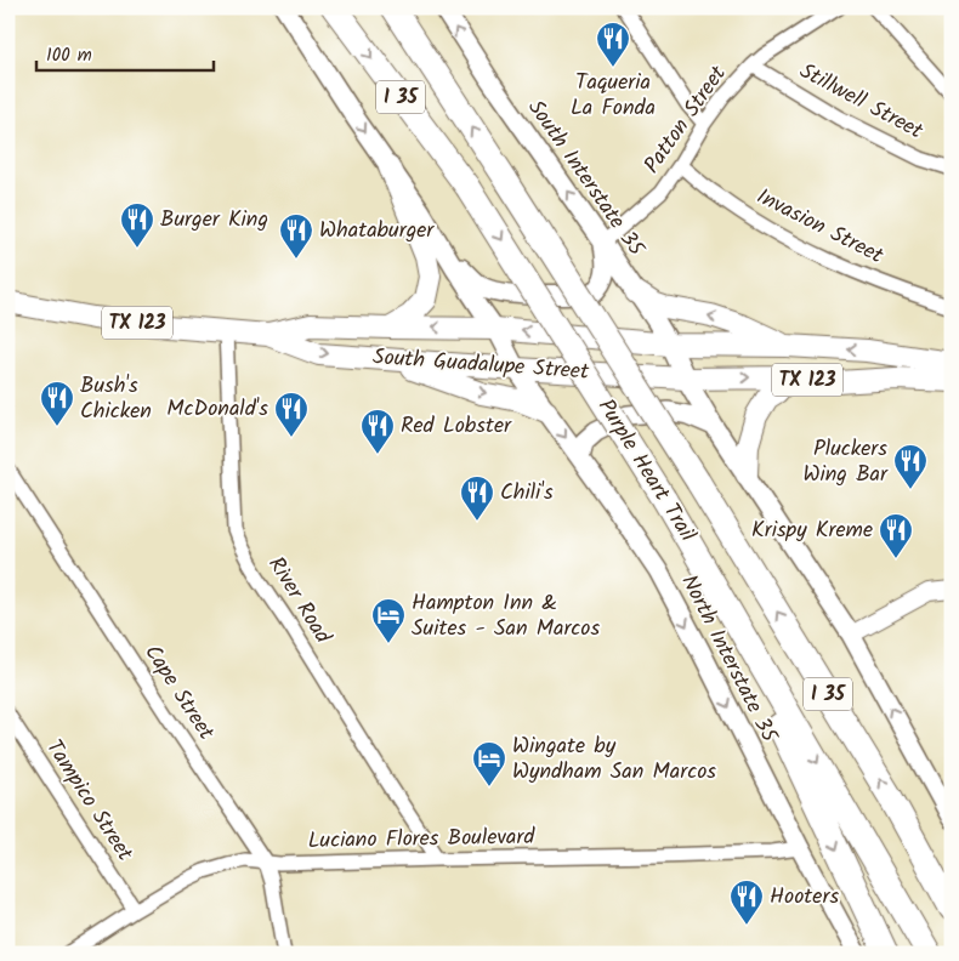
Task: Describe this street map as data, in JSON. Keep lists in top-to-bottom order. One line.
{"streets":{"highway":["I 35","Purple Heart Trail"],"main road":["South Interstate 35","TX 123","South Guadalupe Street","North Interstate 35"],"street":["Stillwell Street","Patton Street","Invasion Street","River Road","Cape Street","Tampico Street","Luciano Flores Boulevard"]},"crossings":[["Stillwell Street","Patton Street"],["Patton Street","South Interstate 35"],["Patton Street","Invasion Street"],["South Interstate 35","South Guadalupe Street"],["South Guadalupe Street","River Road"],["South Guadalupe Street","North Interstate 35"],["River Road","Luciano Flores Boulevard"],["North Interstate 35","Luciano Flores Boulevard"],["Cape Street","Luciano Flores Boulevard"],["Tampico Street","Luciano Flores Boulevard"]],"places":{"restaurant":["Taqueria La Fonda","Burger King","Whataburger","Bush's Chicken","McDonald's","Red Lobster","Pluckers Wing Bar","Chili's","Krispy Kreme","Hooters"],"hotel":["Hampton Inn & Suites - San Marcos","Wingate by Wyndham San Marcos"]},"scale_bar":"100 m"}
